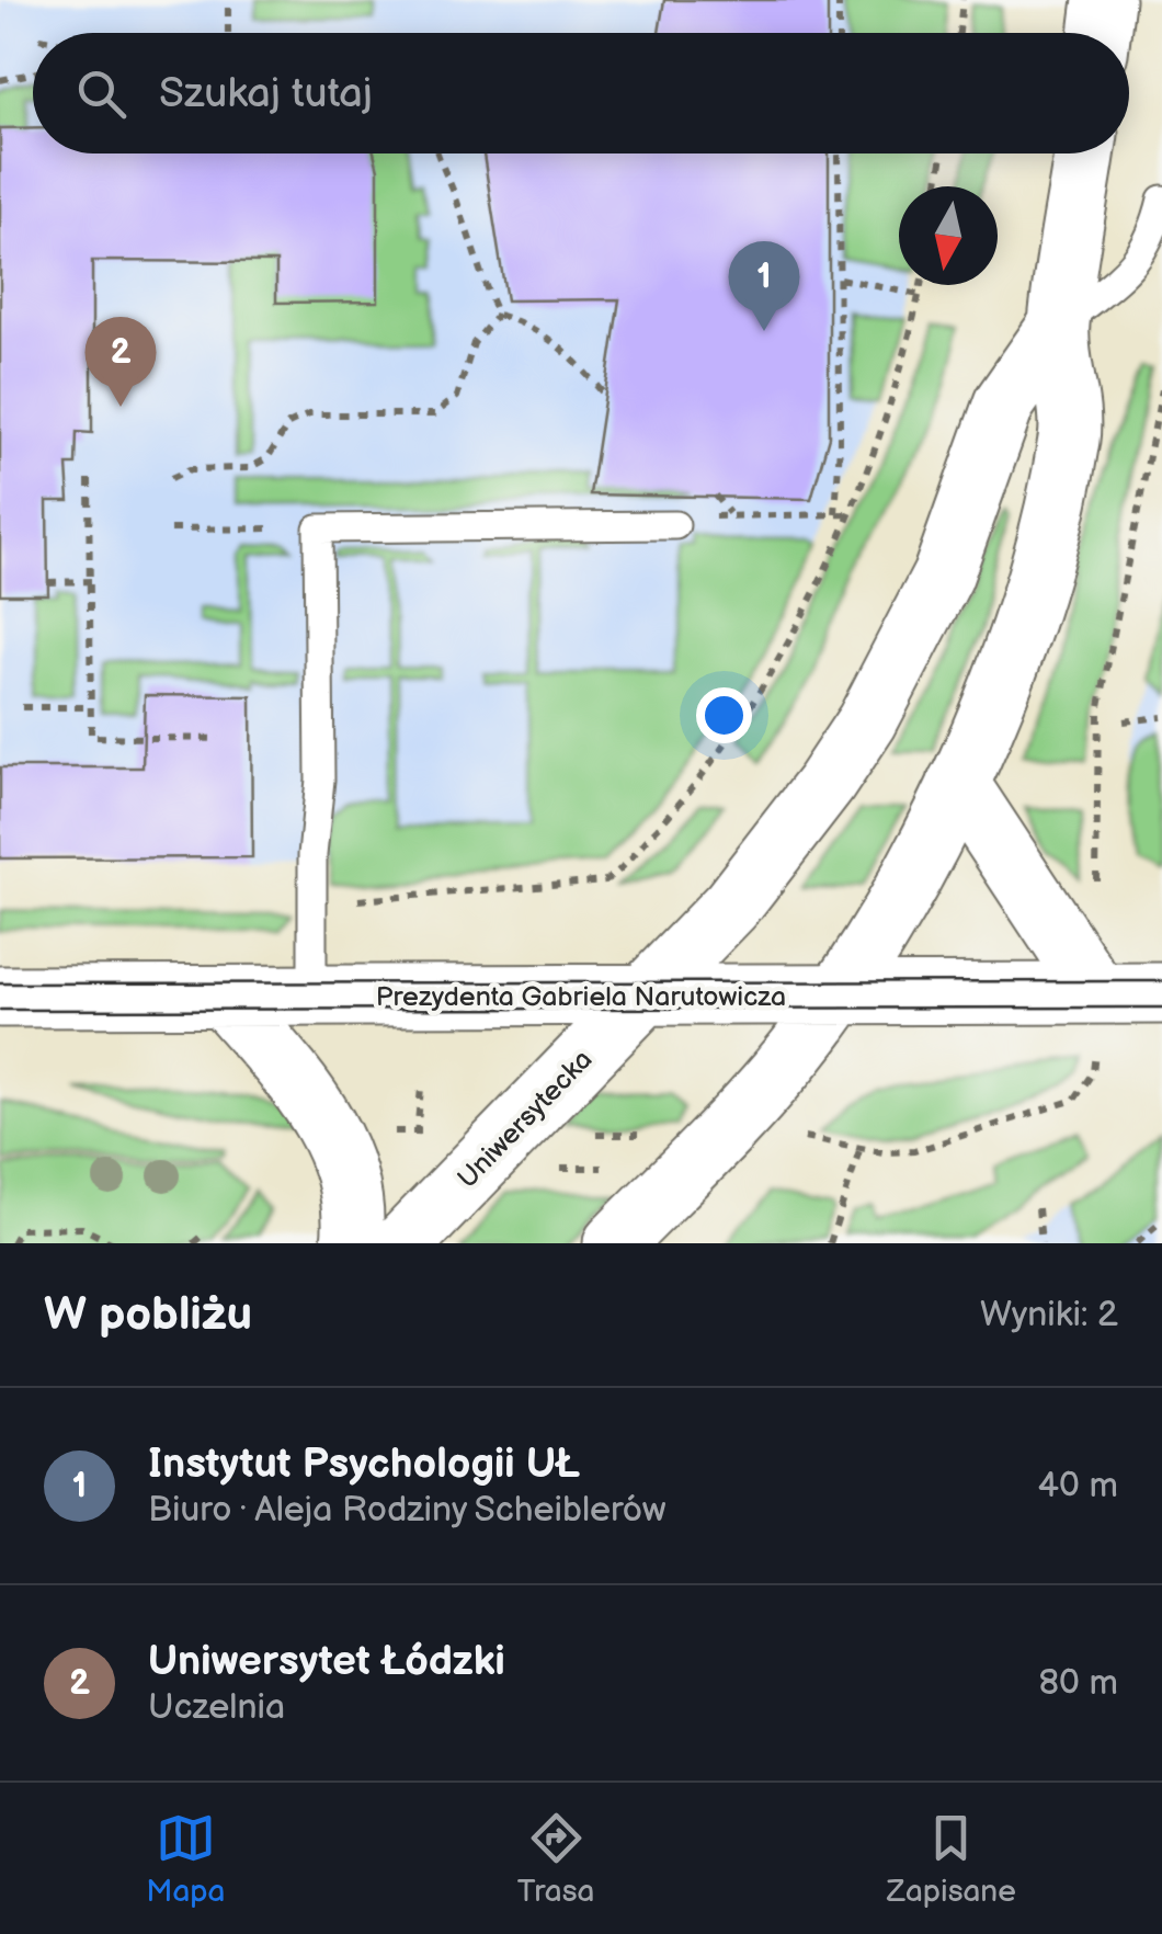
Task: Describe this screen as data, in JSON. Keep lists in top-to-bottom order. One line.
{"streets":{"main road":["Prezydenta Gabriela Narutowicza","Uniwersytecka"]},"crossings":[["Prezydenta Gabriela Narutowicza","Uniwersytecka"]],"north":"bottom","page":{"search":"Szukaj tutaj","pins":["1","2"],"heading":["W pobliżu","Wyniki: 2"],"list":[{"mark":"1","name":"Instytut Psychologii UŁ","note":"Biuro · Aleja Rodziny Scheiblerów","value":"40 m"},{"mark":"2","name":"Uniwersytet Łódzki","note":"Uczelnia","value":"80 m"}],"nav":["Mapa","Trasa","Zapisane"]}}
